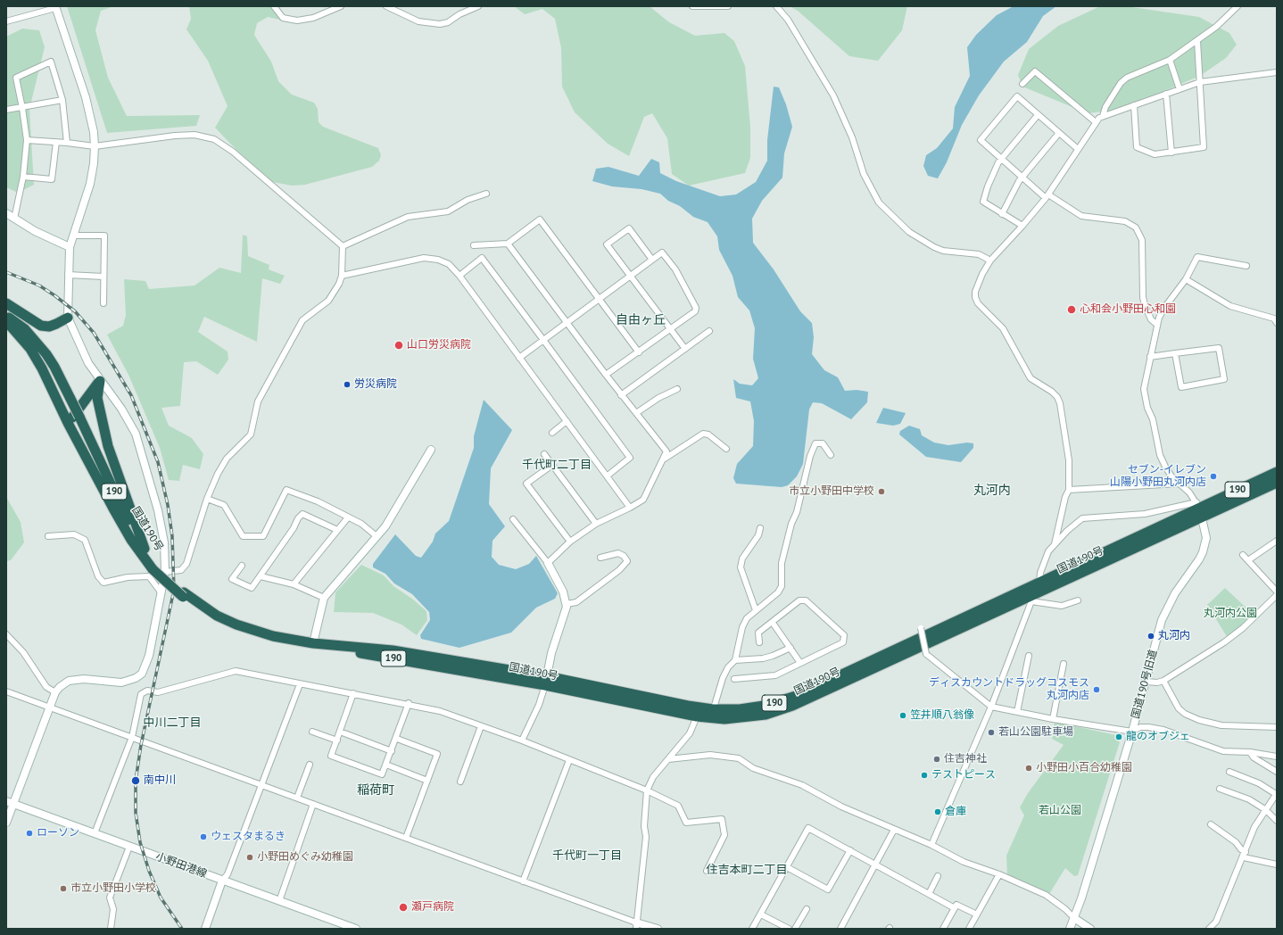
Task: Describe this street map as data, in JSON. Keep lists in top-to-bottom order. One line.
{"streets":{"highway":["190","国道190号"],"street":["国道190号旧道","小野田港線"]},"crossings":[["国道190号","国道190号旧道"]],"districts":["自由ヶ丘","千代町二丁目","丸河内","中川二丁目","稲荷町","千代町一丁目","住吉本町二丁目"],"parks":["丸河内公園","若山公園"],"places":["心和会小野田心和園","山口労災病院","労災病院","セブン-イレブン 山陽小野田丸河内店","市立小野田中学校","丸河内","ディスカウントドラッグコスモス 丸河内店","笠井順八翁像","若山公園駐車場","龍のオブジェ","住吉神社","小野田小百合幼稚園","テストピース","南中川","倉庫","ローソン","ウェスタまるき","小野田めぐみ幼稚園","市立小野田小学校","瀬戸病院"]}
